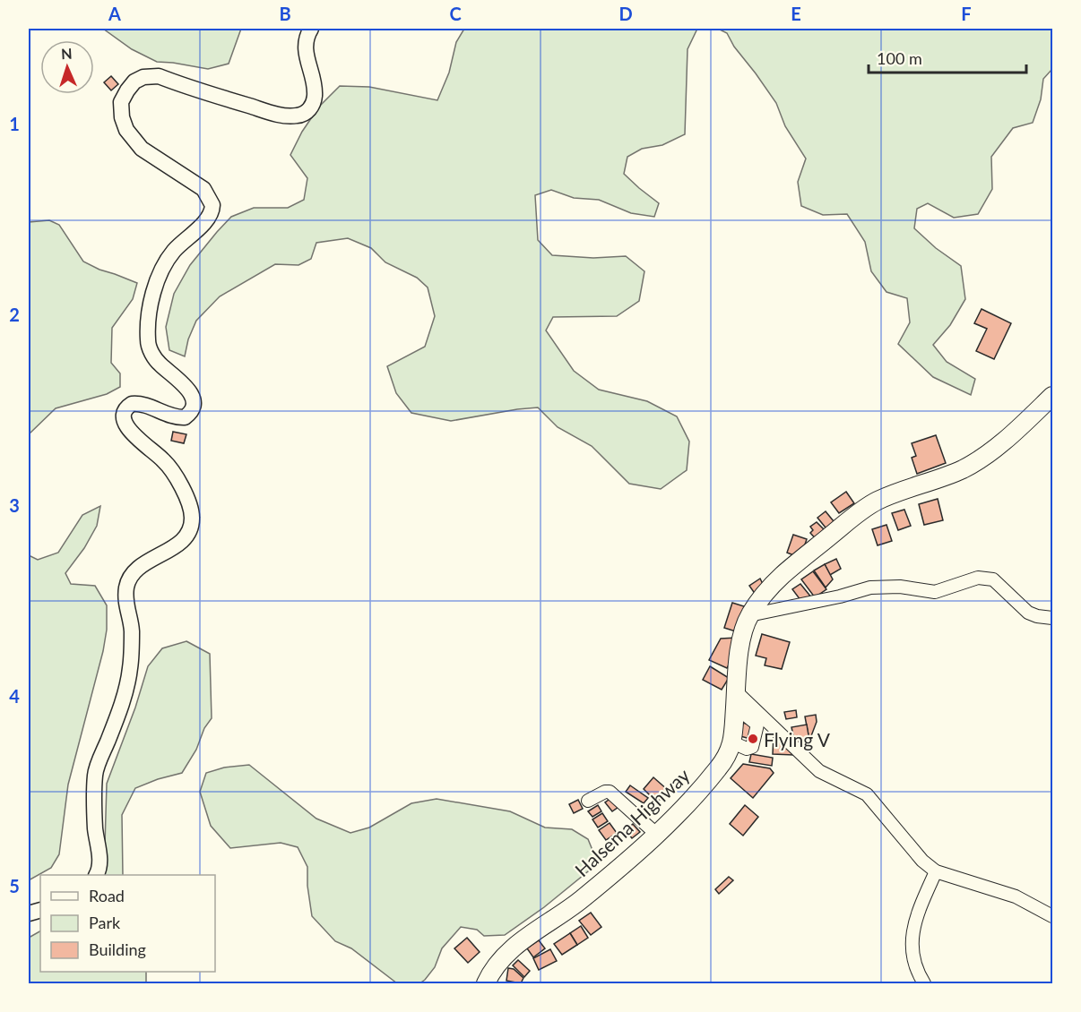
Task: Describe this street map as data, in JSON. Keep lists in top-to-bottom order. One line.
{"streets":{"highway":["Halsema Highway"]},"places":["Flying V"],"legend":["Road","Park","Building"],"scale_bar":"100 m","north":"top","grid":{"columns":["A","B","C","D","E","F"],"rows":["1","2","3","4","5"]}}
